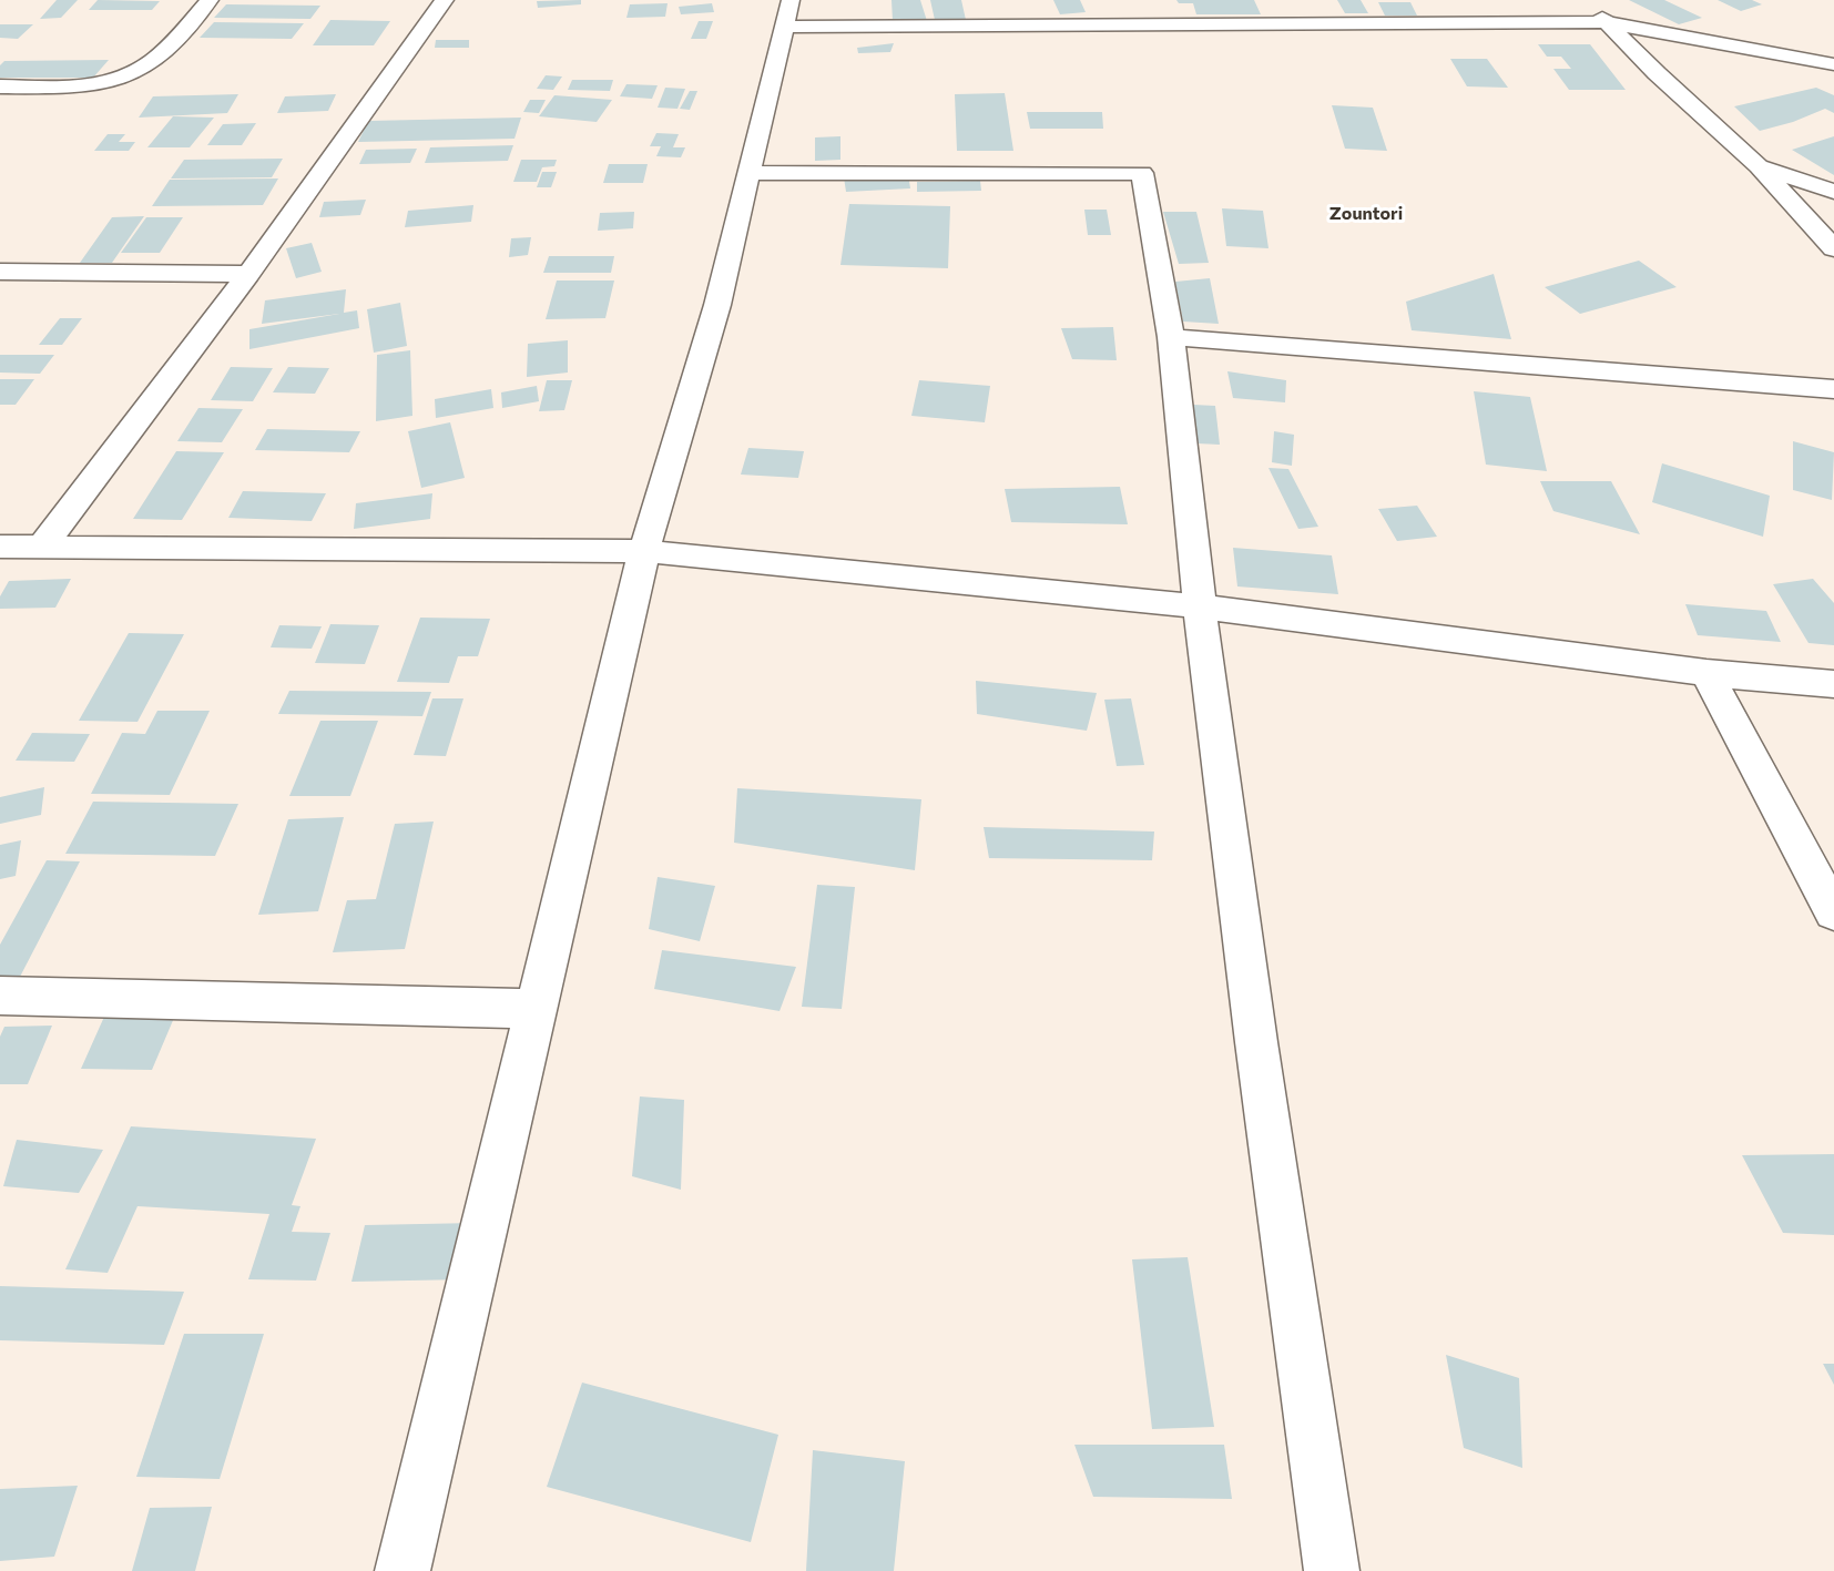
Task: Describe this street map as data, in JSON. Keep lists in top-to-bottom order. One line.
{"districts":["Zountori"]}
